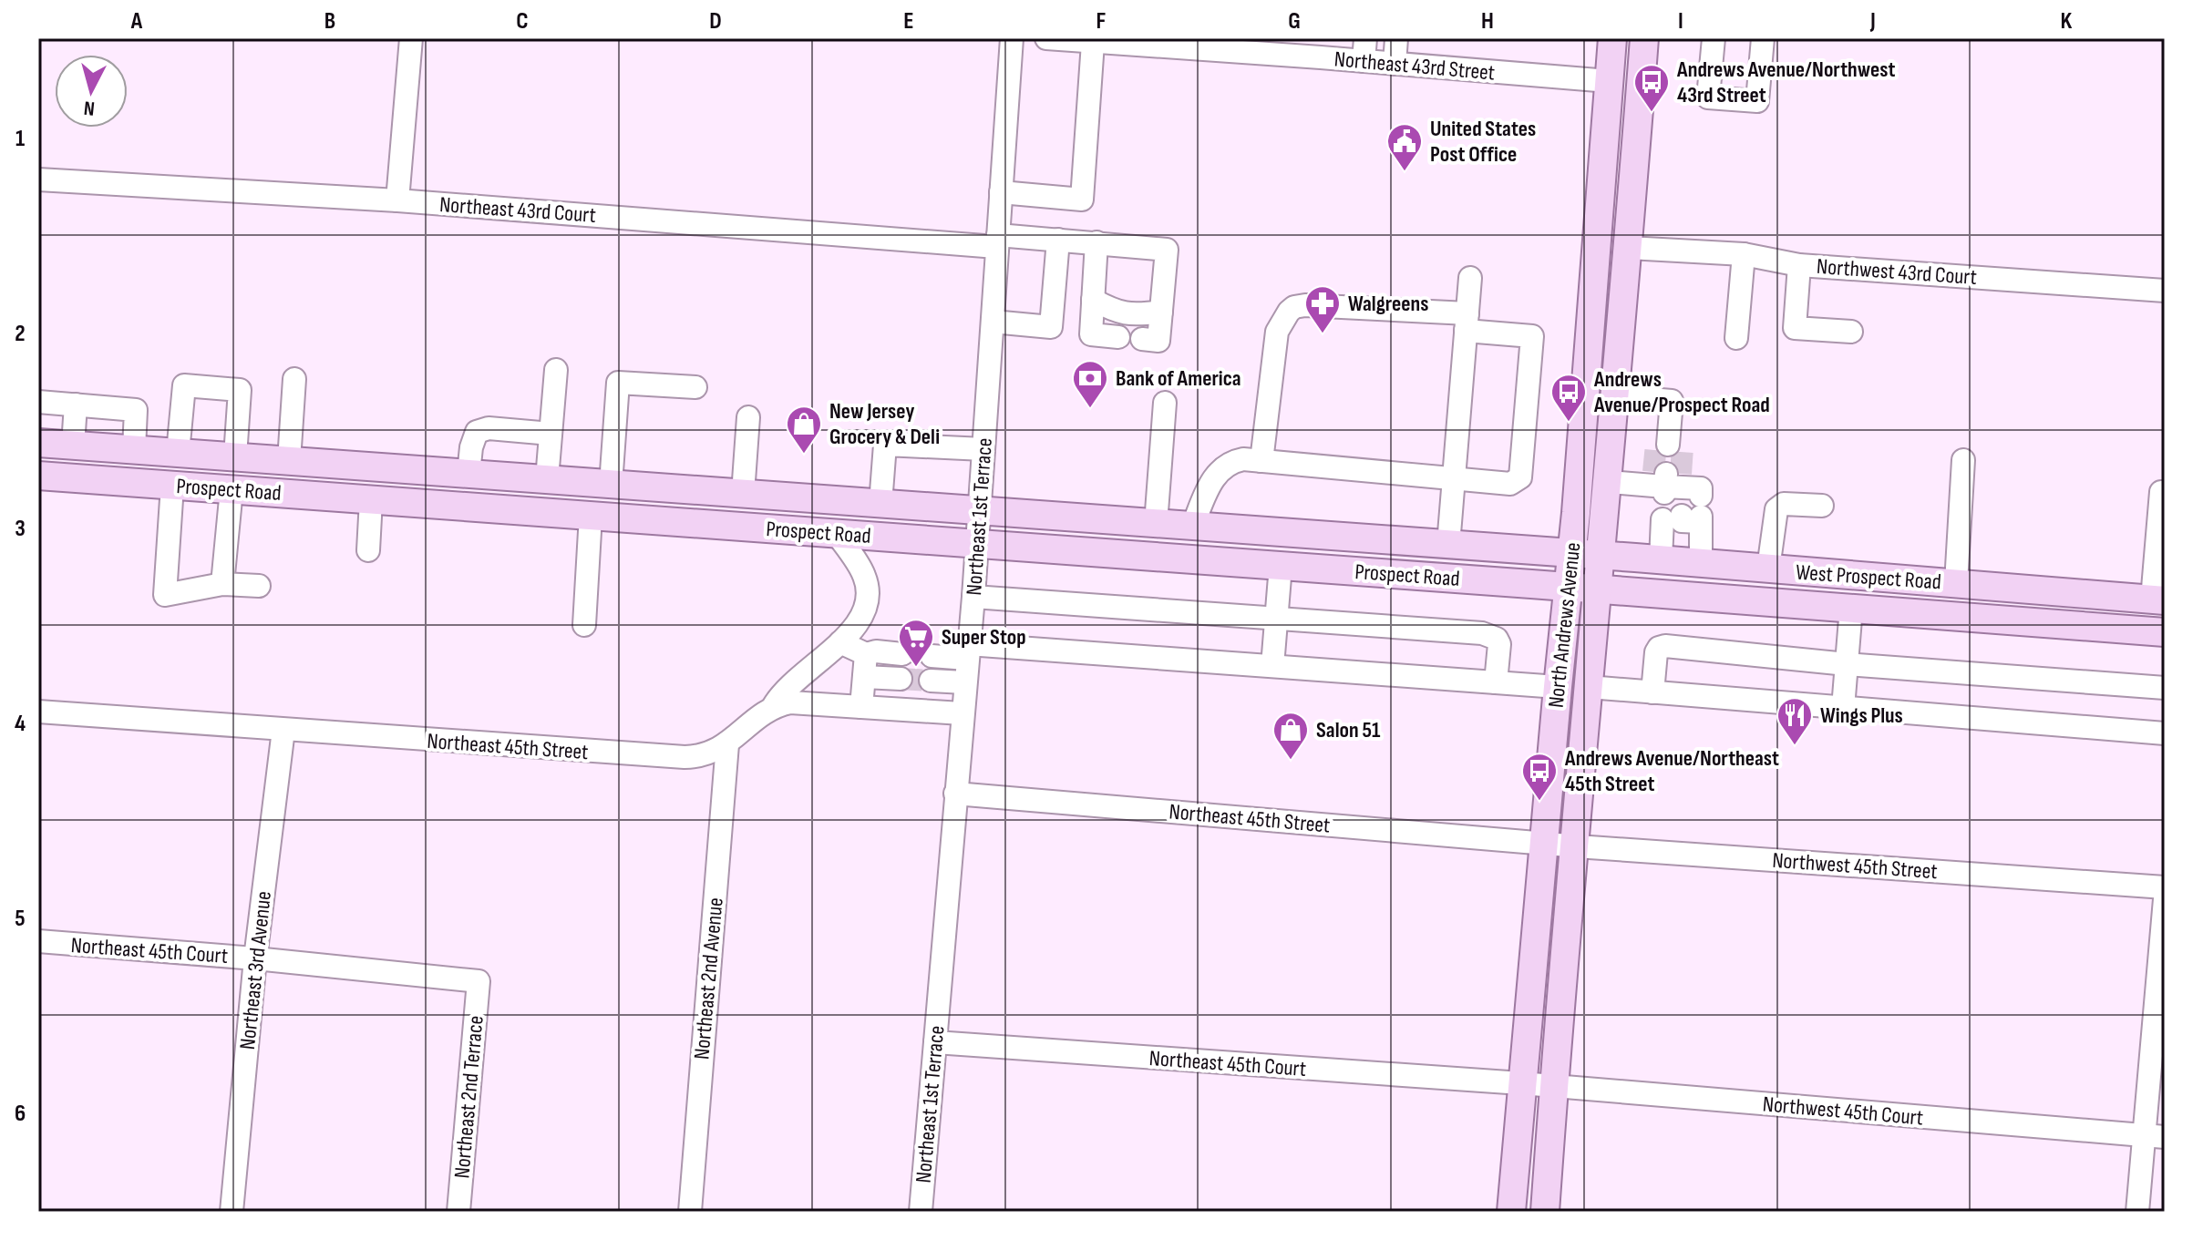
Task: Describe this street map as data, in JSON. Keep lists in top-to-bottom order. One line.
{"streets":{"main road":["Prospect Road","West Prospect Road","North Andrews Avenue"],"street":["Northeast 43rd Street","Northeast 43rd Court","Northwest 43rd Court","Northeast 1st Terrace","Northeast 45th Street","Northwest 45th Street","Northeast 45th Court","Northeast 3rd Avenue","Northeast 2nd Avenue","Northeast 2nd Terrace","Northwest 45th Court"]},"crossings":[["Northeast 43rd Street","North Andrews Avenue"],["Northeast 43rd Court","Northeast 1st Terrace"],["Northwest 43rd Court","North Andrews Avenue"],["Prospect Road","Northeast 1st Terrace"],["Prospect Road","West Prospect Road"],["Prospect Road","North Andrews Avenue"],["Northeast 1st Terrace","Northeast 45th Street"],["Northeast 1st Terrace","Northeast 45th Court"],["West Prospect Road","North Andrews Avenue"],["North Andrews Avenue","Northeast 45th Street"],["North Andrews Avenue","Northwest 45th Street"],["North Andrews Avenue","Northeast 45th Court"],["North Andrews Avenue","Northwest 45th Court"],["Northeast 45th Street","Northwest 45th Street"],["Northeast 45th Street","Northeast 3rd Avenue"],["Northeast 45th Street","Northeast 2nd Avenue"],["Northeast 45th Court","Northeast 3rd Avenue"],["Northeast 45th Court","Northeast 2nd Terrace"],["Northeast 45th Court","Northwest 45th Court"]],"places":{"bus stop":["Andrews Avenue/Northwest 43rd Street","Andrews Avenue/Prospect Road","Andrews Avenue/Northeast 45th Street"],"public building":["United States Post Office"],"pharmacy":["Walgreens"],"bank":["Bank of America"],"shop":["New Jersey Grocery & Deli","Salon 51"],"supermarket":["Super Stop"],"restaurant":["Wings Plus"]},"north":"bottom","grid":{"columns":["A","B","C","D","E","F","G","H","I","J","K"],"rows":["1","2","3","4","5","6"]}}
